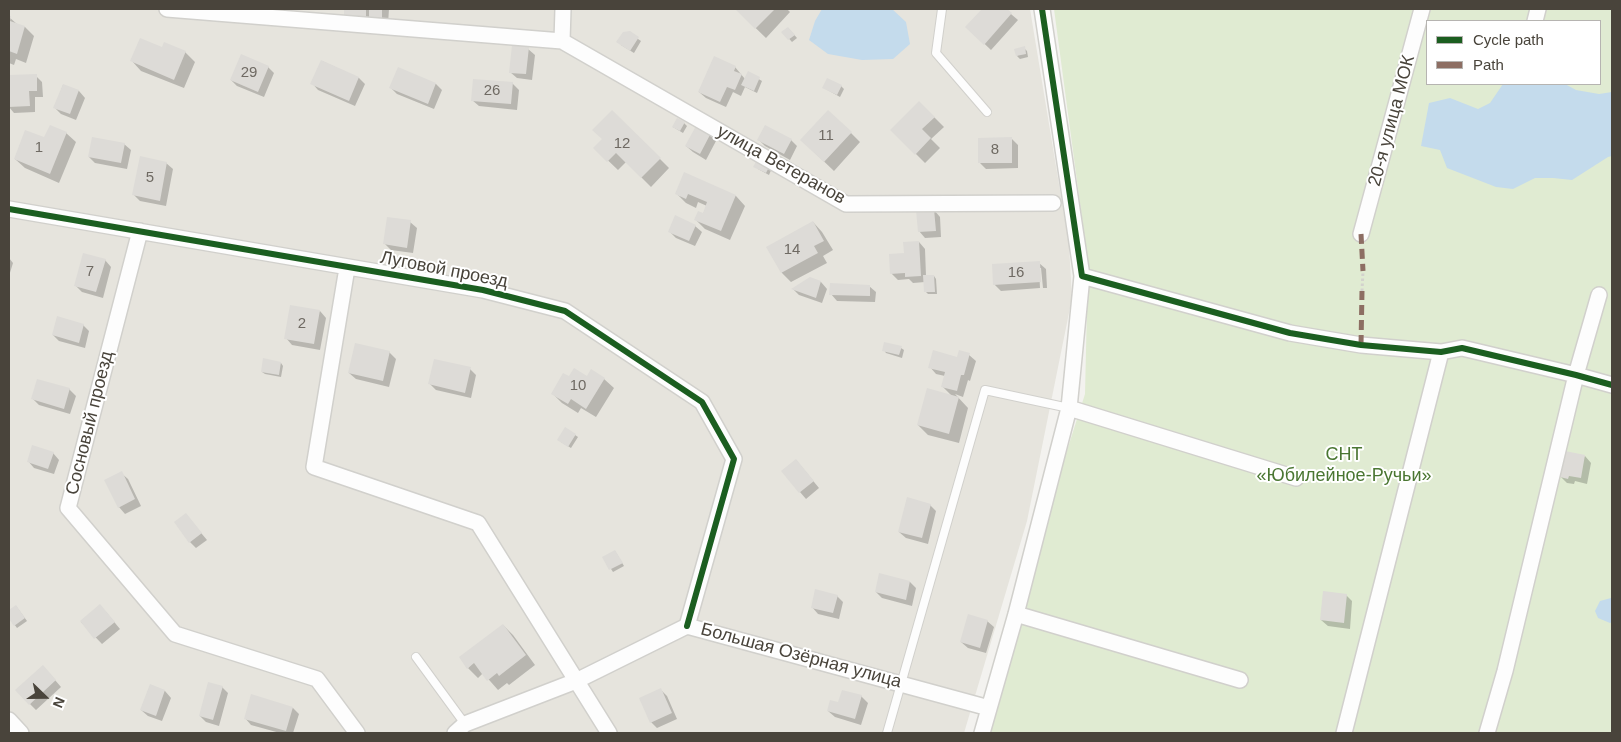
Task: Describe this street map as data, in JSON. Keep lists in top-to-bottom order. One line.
{"streets":{"street":["20-я улица МОК","улица Ветеранов","Луговой проезд","Сосновый проезд","Большая Озёрная улица"]},"crossings":[["Луговой проезд","Сосновый проезд"],["Луговой проезд","Большая Озёрная улица"]],"parks":["СНТ «Юбилейное-Ручьи»"],"house_numbers":["29","26","11","12","1","8","5","14","7","16","2","10"],"legend":["Cycle path","Path"],"north":"right"}
